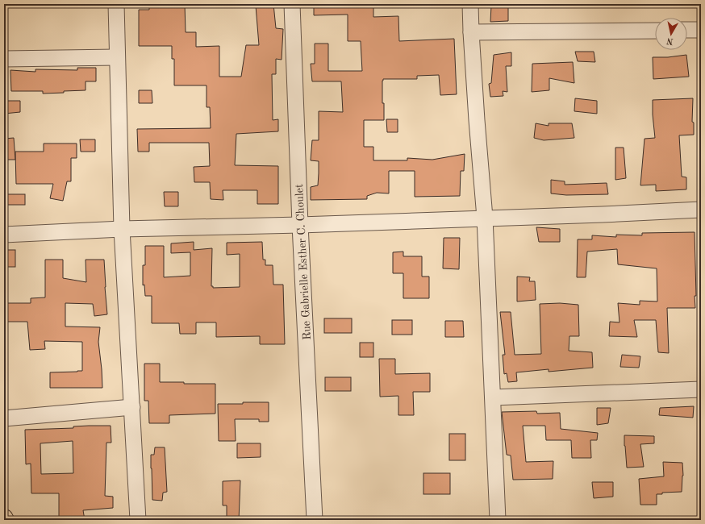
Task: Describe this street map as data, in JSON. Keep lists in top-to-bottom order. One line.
{"streets":{"street":["Rue Gabrielle Esther C. Choulet"]},"north":"bottom"}
